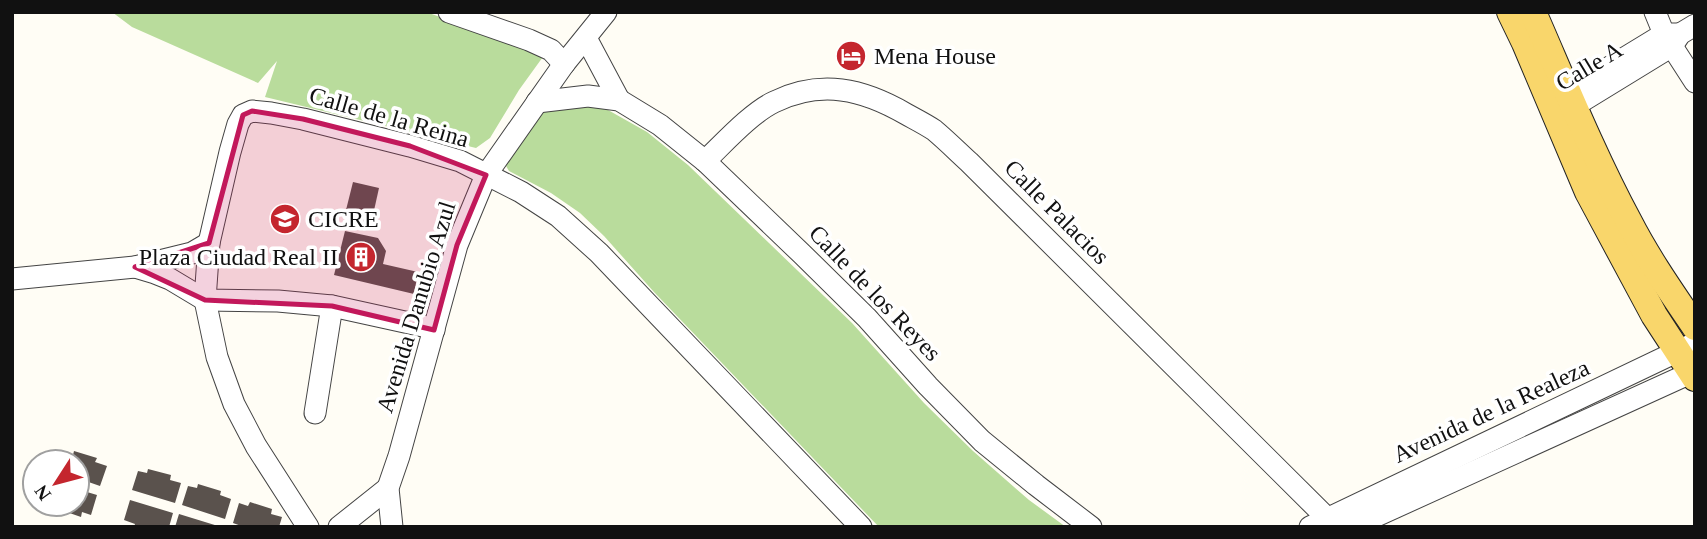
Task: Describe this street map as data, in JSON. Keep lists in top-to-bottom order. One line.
{"streets":{"street":["Calle A","Calle de la Reina","Calle Palacios","Calle de los Reyes","Avenida Danubio Azul","Avenida de la Realeza"]},"crossings":[["Calle de la Reina","Avenida Danubio Azul"],["Calle Palacios","Calle de los Reyes"],["Calle Palacios","Avenida de la Realeza"],["Calle de los Reyes","Avenida Danubio Azul"]],"places":{"hotel":["Mena House"],"school or university":["CICRE"],"building":["Plaza Ciudad Real II"]},"north":"bottom left"}
